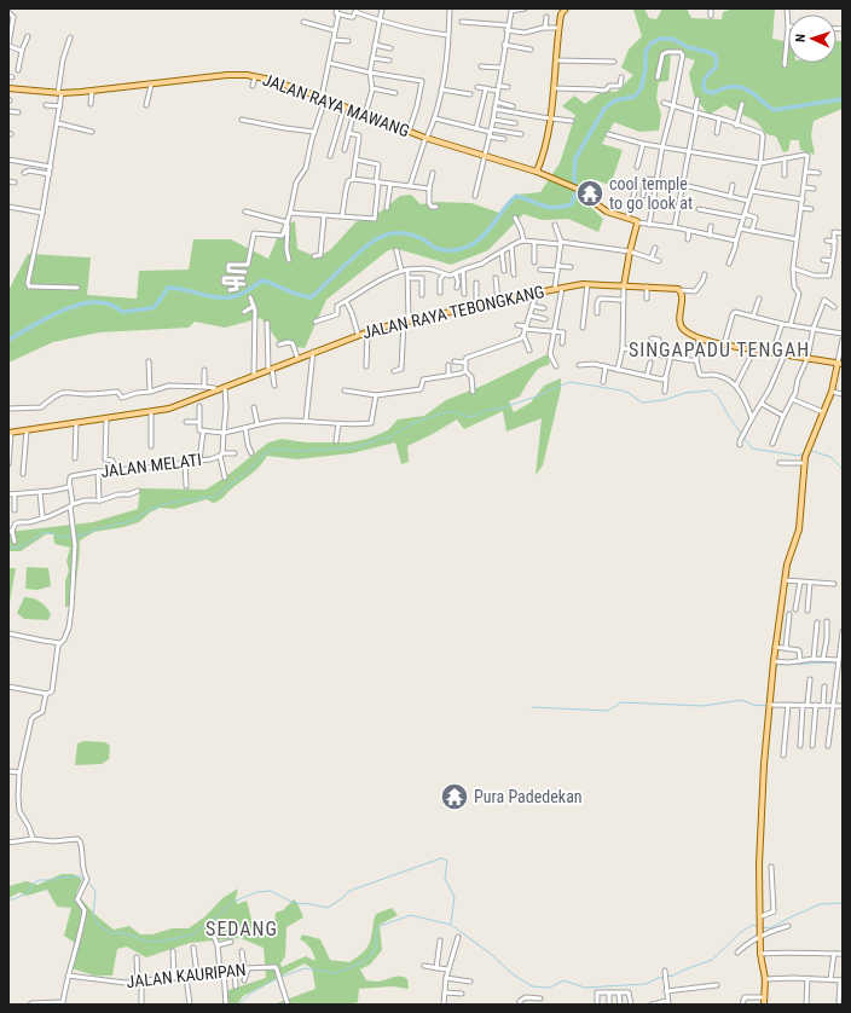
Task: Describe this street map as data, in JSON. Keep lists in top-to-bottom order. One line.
{"streets":{"main road":["JALAN RAYA MAWANG","JALAN RAYA TEBONGKANG"],"street":["JALAN MELATI","JALAN KAURIPAN"]},"crossings":[["JALAN RAYA TEBONGKANG","JALAN MELATI"]],"districts":["SINGAPADU TENGAH","SEDANG"],"places":{"temple":["cool temple to go look at","Pura Padedekan"]},"north":"left"}
